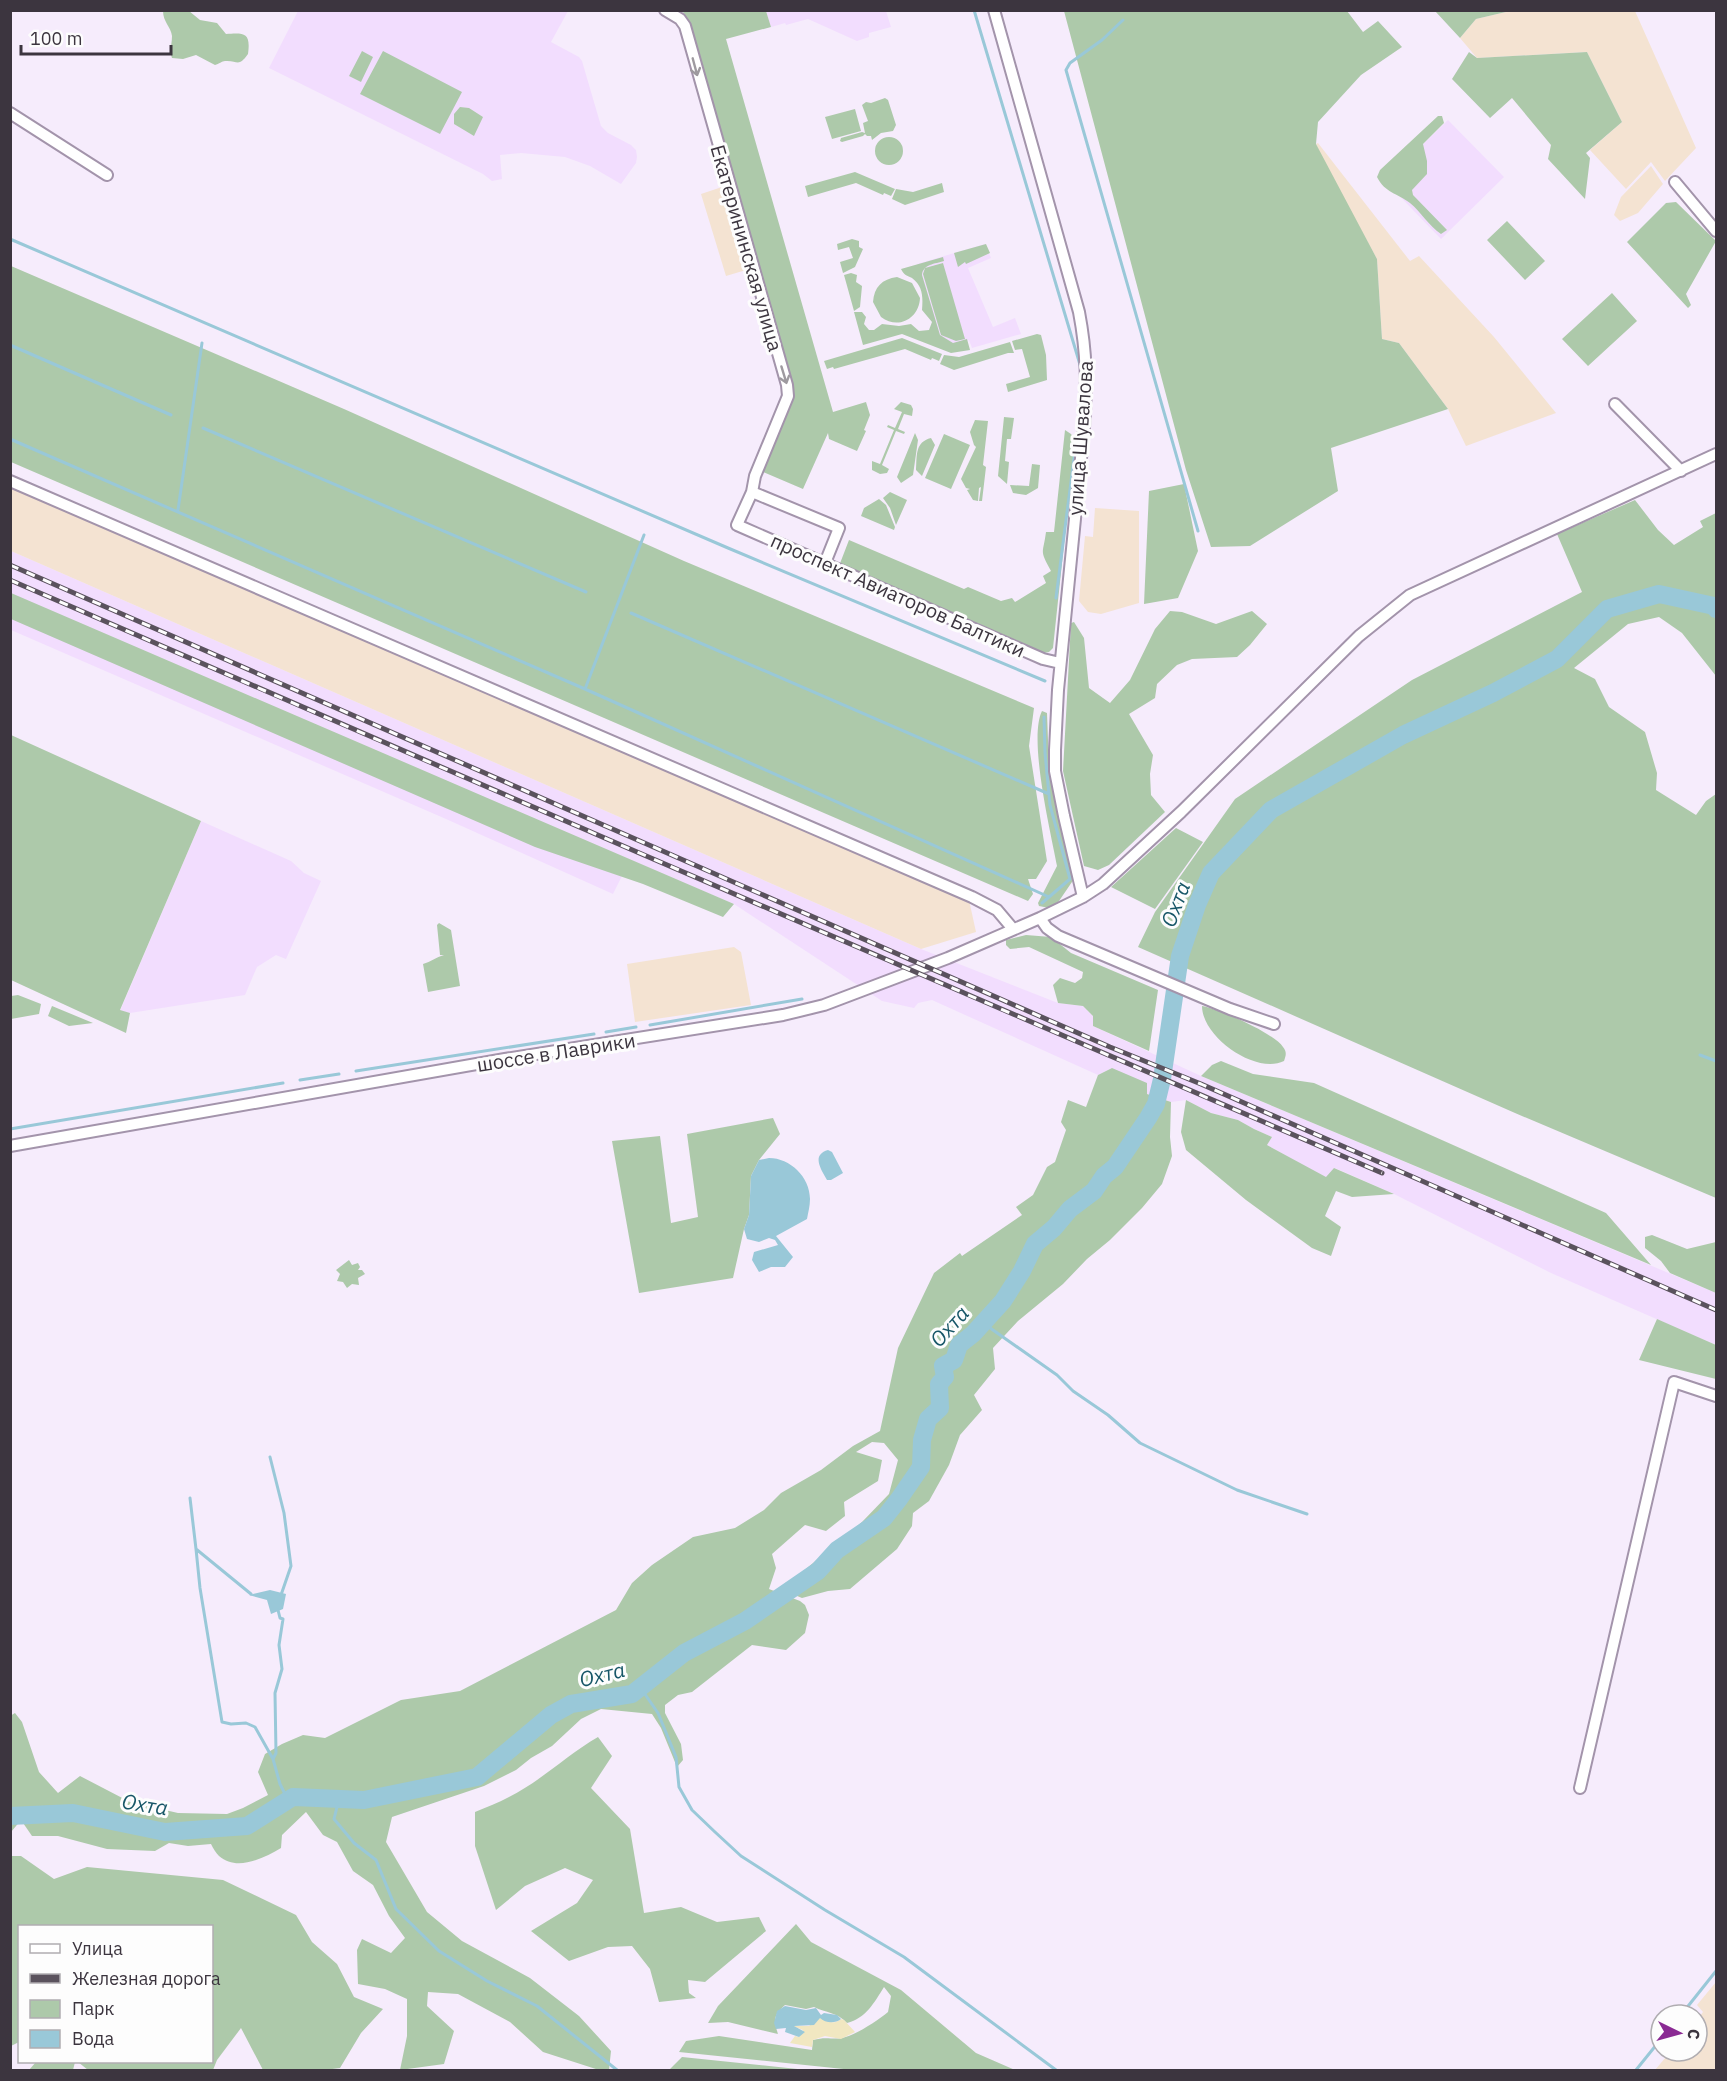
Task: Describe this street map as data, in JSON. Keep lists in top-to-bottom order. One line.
{"streets":{"street":["Екатерининская улица","улица Шувалова","проспект Авиаторов Балтики","шоссе в Лаврики"]},"crossings":[["Екатерининская улица","проспект Авиаторов Балтики"],["улица Шувалова","проспект Авиаторов Балтики"],["улица Шувалова","шоссе в Лаврики"]],"one_way":["Екатерининская улица"],"water":["Охта"],"legend":["Улица","Железная дорога","Парк","Вода"],"scale_bar":"100 m","north":"right"}
